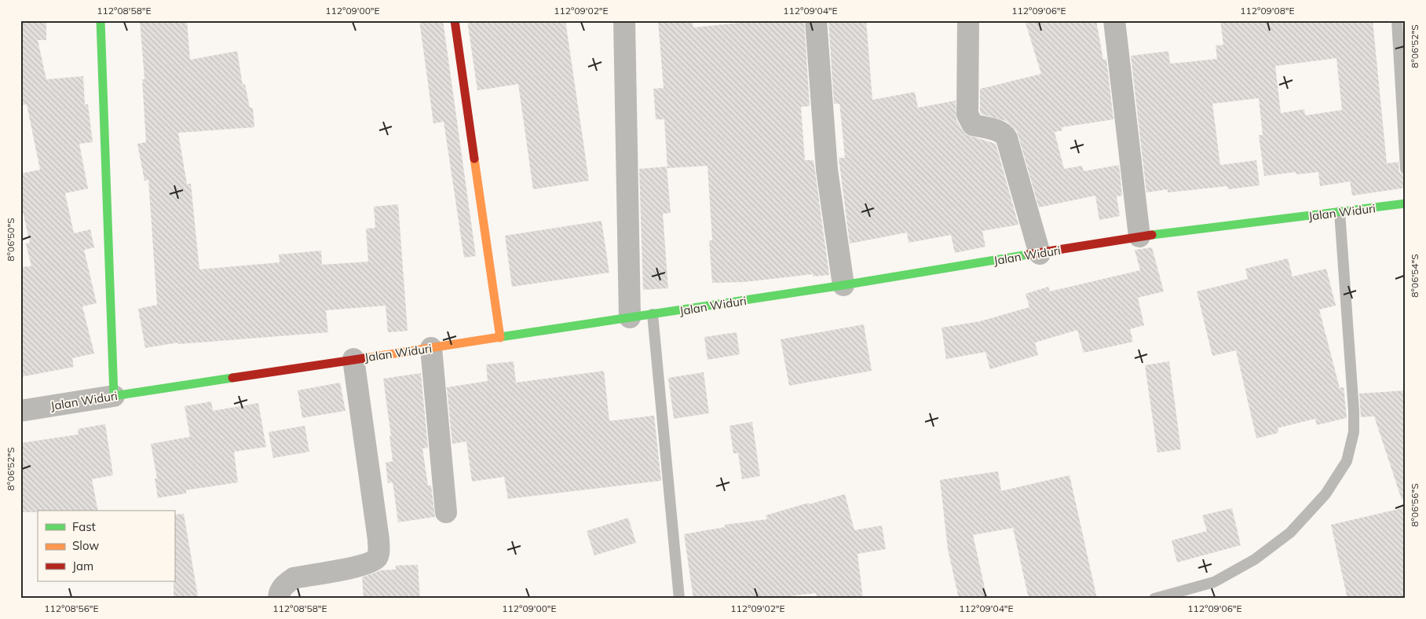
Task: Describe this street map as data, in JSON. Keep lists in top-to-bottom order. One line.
{"streets":{"main road":["Jalan Widuri"]},"legend":["Fast","Slow","Jam"],"coordinates":["112°08'58\"E","112°09'00\"E","112°09'02\"E","112°09'04\"E","112°09'06\"E","112°09'08\"E","8°06'52\"S","8°06'50\"S","8°06'54\"S","8°06'56\"S","112°08'56\"E"]}
